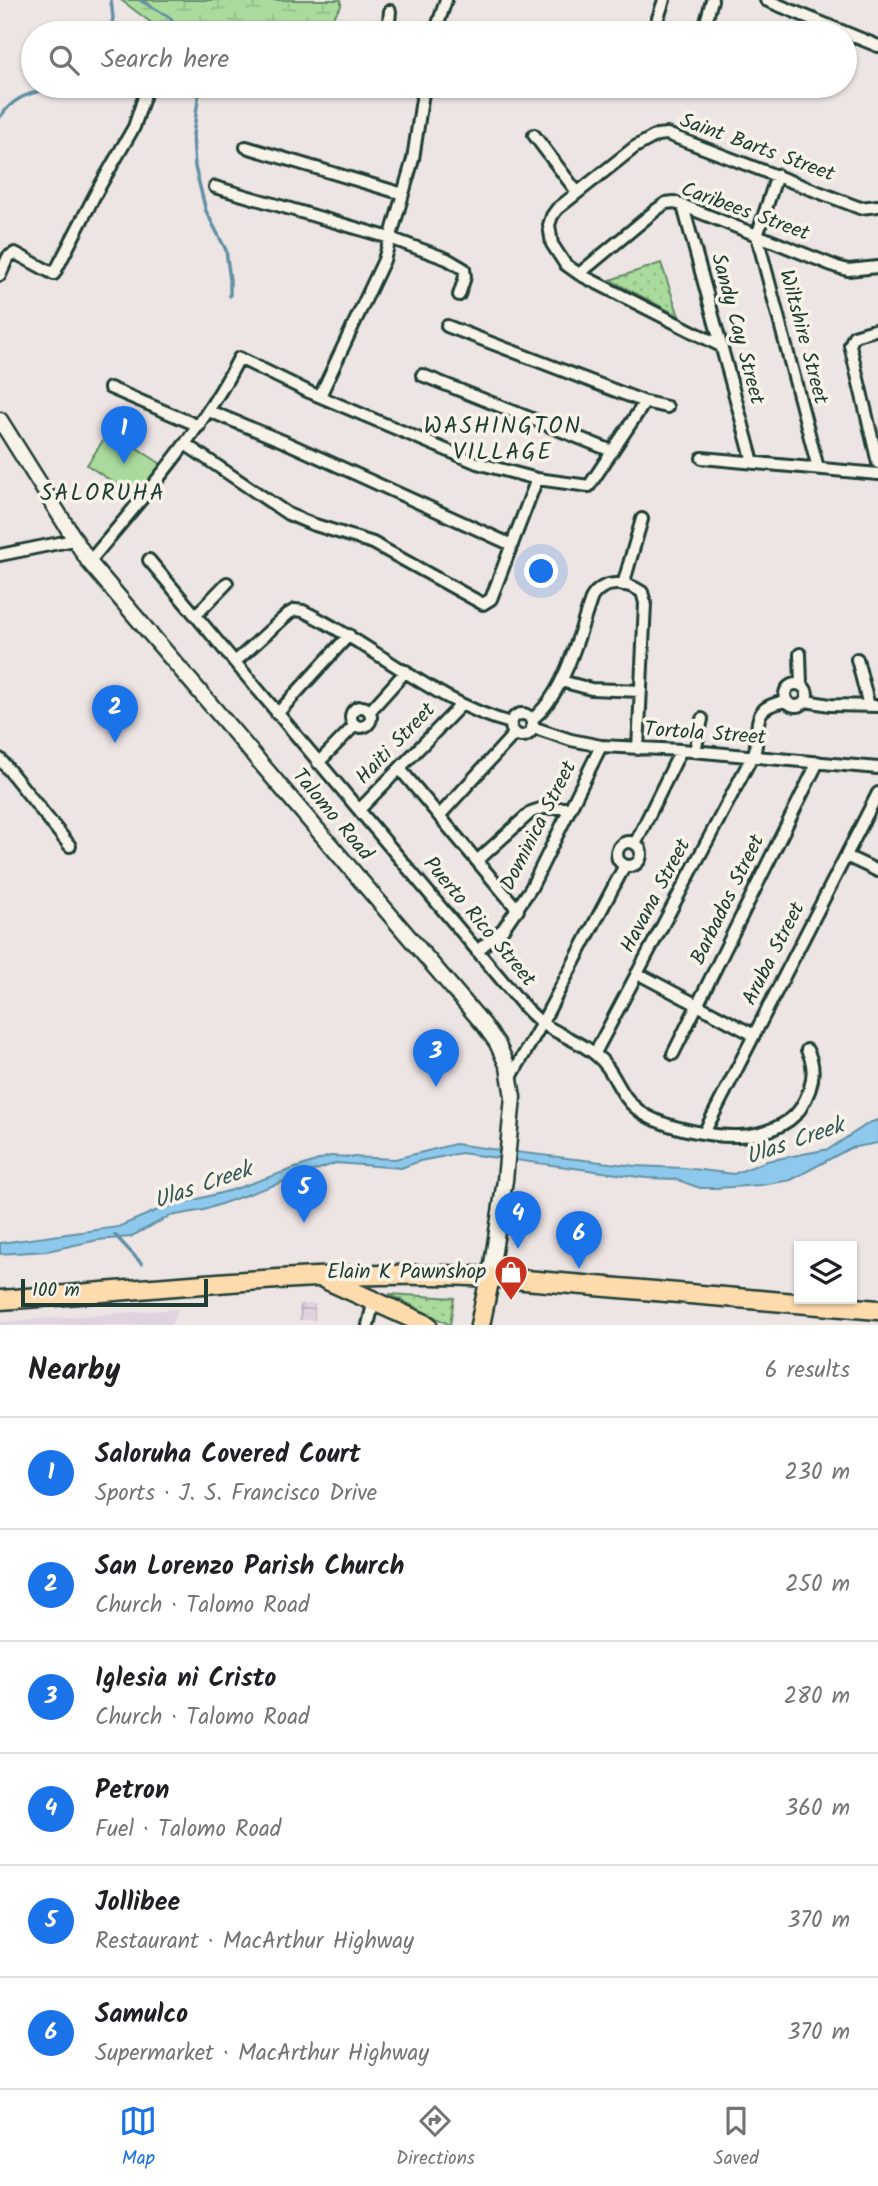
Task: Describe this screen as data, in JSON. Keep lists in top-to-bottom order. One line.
{"streets":{"street":["Saint Barts Street","Caribees Street","Sandy Cay Street","Wiltshire Street","Tortola Street","Haiti Street","Talomo Road","Dominica Street","Havana Street","Barbados Street","Puerto Rico Street","Aruba Street"]},"crossings":[["Saint Barts Street","Caribees Street"],["Caribees Street","Sandy Cay Street"],["Caribees Street","Wiltshire Street"],["Tortola Street","Dominica Street"],["Tortola Street","Havana Street"],["Tortola Street","Barbados Street"],["Haiti Street","Puerto Rico Street"],["Dominica Street","Puerto Rico Street"],["Havana Street","Puerto Rico Street"],["Puerto Rico Street","Aruba Street"]],"districts":["WASHINGTON VILLAGE","SALORUHA"],"water":["Ulas Creek"],"places":{"shop":["Elain K Pawnshop"]},"scale_bar":"100 m","page":{"search":"Search here","pins":["1","2","3","5","4","6"],"scale":"100 m","heading":["Nearby","6 results"],"list":[{"mark":"1","name":"Saloruha Covered Court","note":"Sports · J. S. Francisco Drive","value":"230 m"},{"mark":"2","name":"San Lorenzo Parish Church","note":"Church · Talomo Road","value":"250 m"},{"mark":"3","name":"Iglesia ni Cristo","note":"Church · Talomo Road","value":"280 m"},{"mark":"4","name":"Petron","note":"Fuel · Talomo Road","value":"360 m"},{"mark":"5","name":"Jollibee","note":"Restaurant · MacArthur Highway","value":"370 m"},{"mark":"6","name":"Samulco","note":"Supermarket · MacArthur Highway","value":"370 m"}],"nav":["Map","Directions","Saved"]}}
